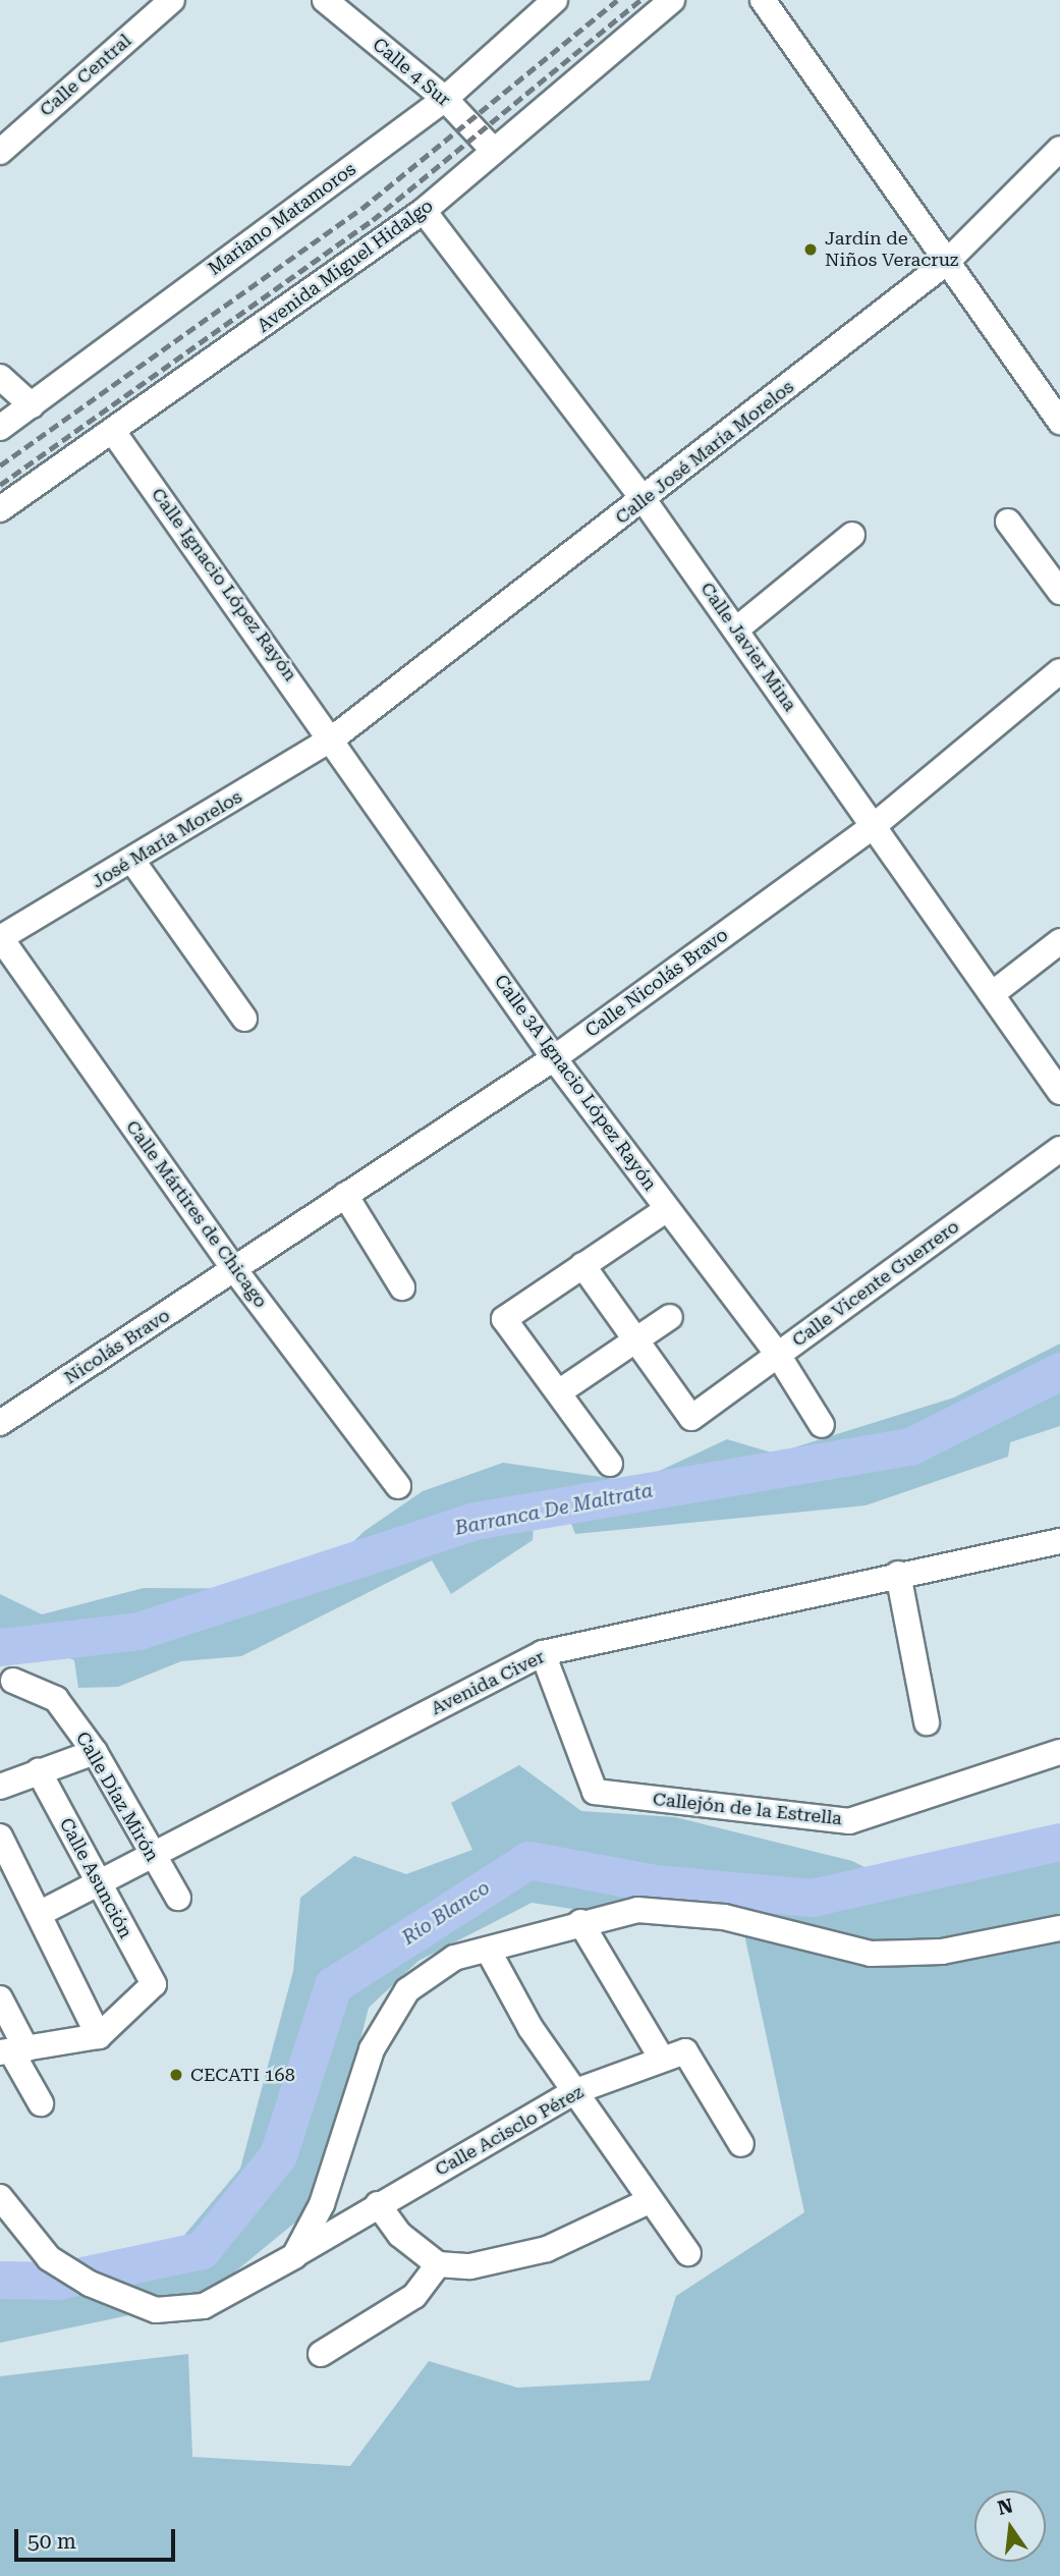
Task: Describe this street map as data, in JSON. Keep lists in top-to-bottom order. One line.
{"streets":{"street":["Calle 4 Sur","Calle Central","Mariano Matamoros","Avenida Miguel Hidalgo","Calle José María Morelos","Calle Ignacio López Rayón","Calle Javier Mina","José María Morelos","Calle Nicolás Bravo","Calle 3A Ignacio López Rayón","Calle Mártires de Chicago","Calle Vicente Guerrero","Nicolás Bravo","Avenida Civer","Calle Díaz Mirón","Callejón de la Estrella","Calle Asunción","Calle Acisclo Pérez"]},"crossings":[["Calle 4 Sur","Mariano Matamoros"],["Calle 4 Sur","Avenida Miguel Hidalgo"],["Avenida Miguel Hidalgo","Calle Ignacio López Rayón"],["Avenida Miguel Hidalgo","Calle Javier Mina"],["Calle José María Morelos","Calle Ignacio López Rayón"],["Calle José María Morelos","Calle Javier Mina"],["Calle José María Morelos","José María Morelos"],["Calle José María Morelos","Calle 3A Ignacio López Rayón"],["Calle Ignacio López Rayón","José María Morelos"],["Calle Ignacio López Rayón","Calle 3A Ignacio López Rayón"],["Calle Javier Mina","Calle Nicolás Bravo"],["José María Morelos","Calle 3A Ignacio López Rayón"],["José María Morelos","Calle Mártires de Chicago"],["Calle Nicolás Bravo","Calle 3A Ignacio López Rayón"],["Calle Nicolás Bravo","Calle Mártires de Chicago"],["Calle Nicolás Bravo","Nicolás Bravo"],["Calle 3A Ignacio López Rayón","Calle Vicente Guerrero"],["Calle Mártires de Chicago","Nicolás Bravo"],["Avenida Civer","Calle Díaz Mirón"],["Avenida Civer","Callejón de la Estrella"],["Avenida Civer","Calle Asunción"]],"water":["Barranca De Maltrata","Río Blanco"],"places":["Jardín de Niños Veracruz","CECATI 168"],"scale_bar":"50 m","north":"top"}
